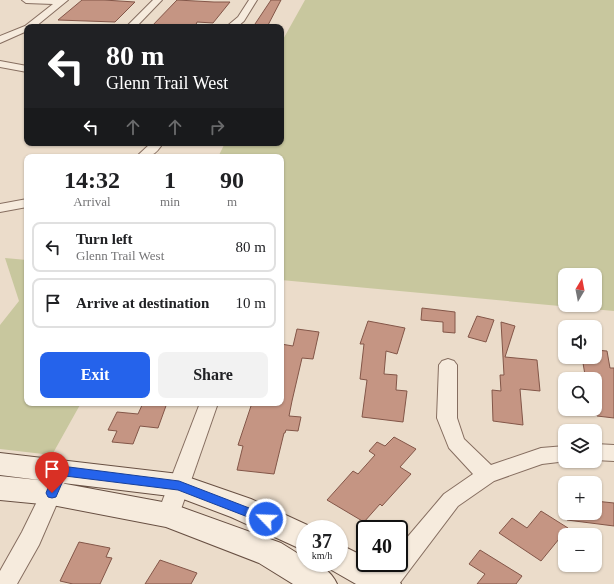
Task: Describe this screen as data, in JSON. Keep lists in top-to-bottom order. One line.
{"north":"top","page":{"turn":["80 m","Glenn Trail West"],"eta":["14:32","Arrival","1","min","90","m"],"list":[{"name":"Turn left","note":"Glenn Trail West","value":"80 m"},{"name":"Arrive at destination","value":"10 m"}],"map_buttons":["+","−"],"buttons":["Exit","Share"],"speed":"37 km/h","limit":"40"}}
